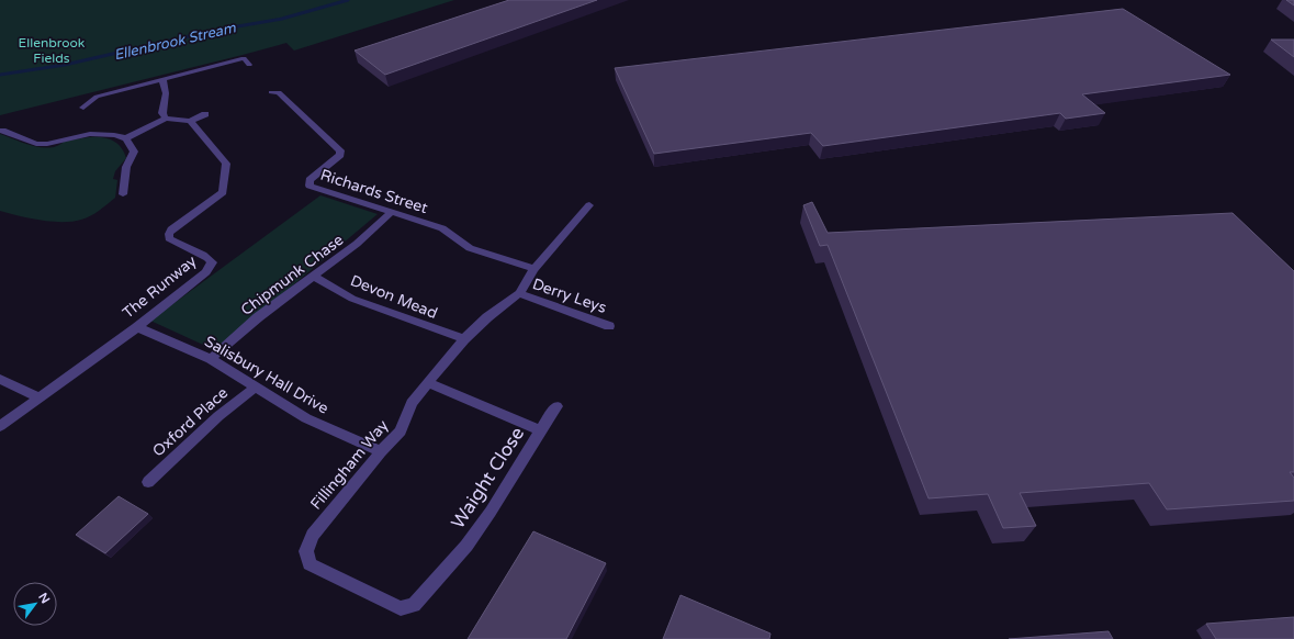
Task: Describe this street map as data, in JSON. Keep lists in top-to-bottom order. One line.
{"streets":{"street":["Richards Street","Chipmunk Chase","The Runway","Derry Leys","Devon Mead","Salisbury Hall Drive","Oxford Place","Fillingham Way","Waight Close"]},"crossings":[["Richards Street","Chipmunk Chase"],["Richards Street","Fillingham Way"],["Chipmunk Chase","Devon Mead"],["Chipmunk Chase","Salisbury Hall Drive"],["The Runway","Salisbury Hall Drive"],["Derry Leys","Fillingham Way"],["Devon Mead","Fillingham Way"],["Salisbury Hall Drive","Oxford Place"],["Salisbury Hall Drive","Fillingham Way"],["Fillingham Way","Waight Close"]],"water":["Ellenbrook Stream"],"parks":["Ellenbrook Fields"],"north":"top right"}
